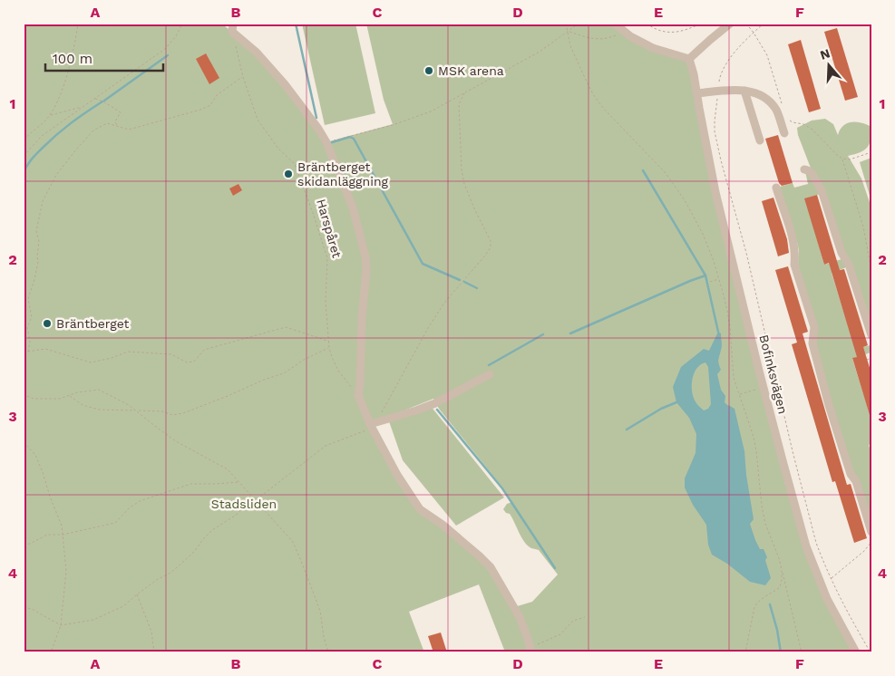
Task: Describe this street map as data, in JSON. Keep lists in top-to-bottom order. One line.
{"streets":{"street":["Bofinksvägen"],"path":["Harspåret"]},"parks":["Stadsliden"],"places":["MSK arena","Bräntberget skidanläggning","Bräntberget"],"scale_bar":"100 m","north":"top","grid":{"columns":["A","B","C","D","E","F"],"rows":["1","2","3","4"]}}
